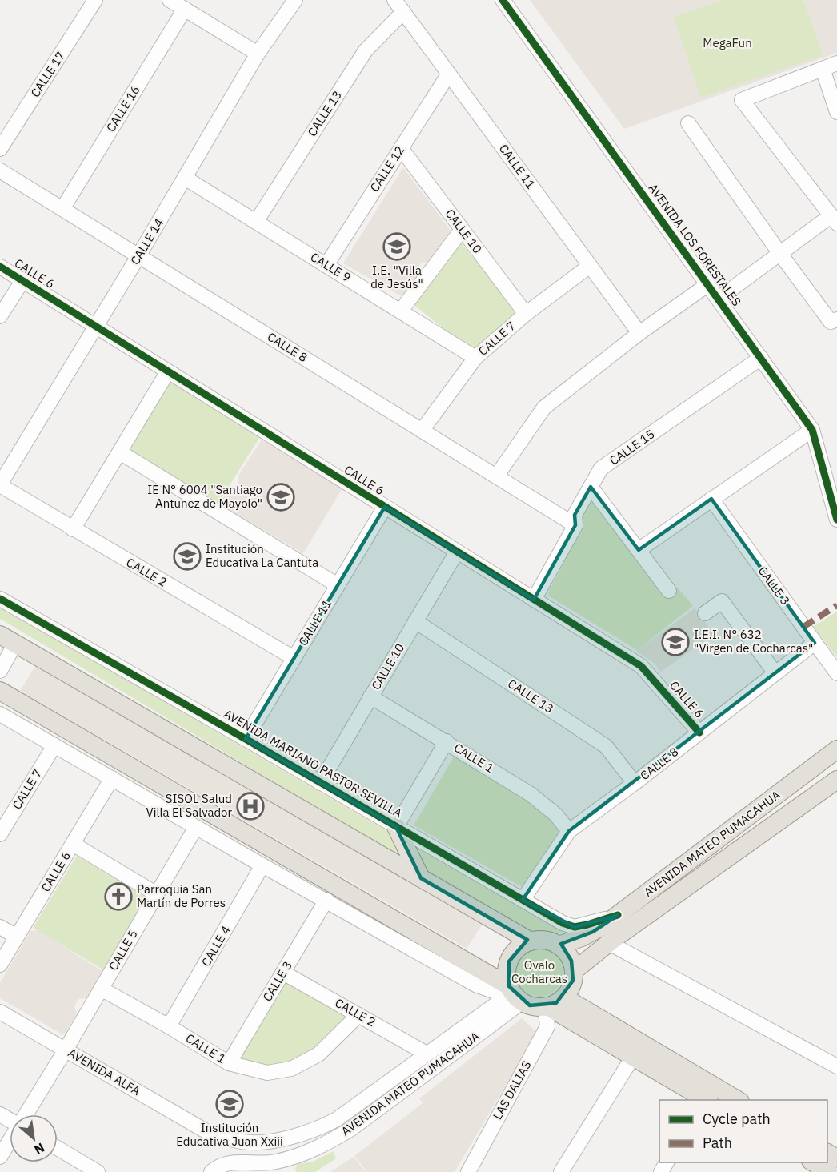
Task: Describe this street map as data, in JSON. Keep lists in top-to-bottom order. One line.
{"streets":{"main road":["AVENIDA MATEO PUMACAHUA"],"street":["CALLE 17","CALLE 16","CALLE 13","CALLE 11","CALLE 12","CALLE 10","CALLE 14","AVENIDA LOS FORESTALES","CALLE 9","CALLE 6","CALLE 7","CALLE 8","CALLE 15","CALLE 2","CALLE 3","CALLE 1","AVENIDA MARIANO PASTOR SEVILLA","CALLE 4","CALLE 5","AVENIDA ALFA","LAS DALIAS"]},"crossings":[["CALLE 16","CALLE 8"],["CALLE 13","CALLE 11"],["CALLE 13","CALLE 10"],["CALLE 13","CALLE 9"],["CALLE 13","CALLE 8"],["CALLE 11","CALLE 12"],["CALLE 11","CALLE 6"],["CALLE 11","CALLE 7"],["CALLE 11","CALLE 2"],["CALLE 11","AVENIDA MARIANO PASTOR SEVILLA"],["CALLE 12","CALLE 10"],["CALLE 12","CALLE 9"],["CALLE 10","CALLE 6"],["CALLE 10","CALLE 7"],["CALLE 10","CALLE 1"],["CALLE 10","AVENIDA MARIANO PASTOR SEVILLA"],["CALLE 14","CALLE 9"],["CALLE 14","CALLE 6"],["CALLE 14","CALLE 8"],["CALLE 14","CALLE 2"],["AVENIDA LOS FORESTALES","CALLE 15"],["CALLE 9","CALLE 7"],["CALLE 6","CALLE 8"],["CALLE 6","CALLE 15"],["CALLE 7","CALLE 8"],["CALLE 8","CALLE 15"],["CALLE 8","CALLE 3"],["CALLE 8","CALLE 1"],["CALLE 8","AVENIDA MARIANO PASTOR SEVILLA"],["CALLE 2","CALLE 3"],["CALLE 2","CALLE 1"],["CALLE 2","AVENIDA MATEO PUMACAHUA"],["CALLE 3","CALLE 1"],["CALLE 1","CALLE 4"],["CALLE 1","CALLE 5"],["AVENIDA MARIANO PASTOR SEVILLA","AVENIDA MATEO PUMACAHUA"],["AVENIDA MATEO PUMACAHUA","AVENIDA ALFA"],["AVENIDA MATEO PUMACAHUA","LAS DALIAS"],["CALLE 5","AVENIDA ALFA"]],"parks":["MegaFun","Ovalo Cocharcas"],"places":{"school or university":["I.E. \"Villa de Jesús\"","IE N° 6004 \"Santiago Antunez de Mayolo\"","Institución Educativa La Cantuta","I.E.I. N° 632 \"Virgen de Cocharcas\"","Institución Educativa Juan Xxiii"],"hospital":["SISOL Salud Villa El Salvador"],"church":["Parroquia San Martín de Porres"]},"legend":["Cycle path","Path"],"north":"bottom right"}
